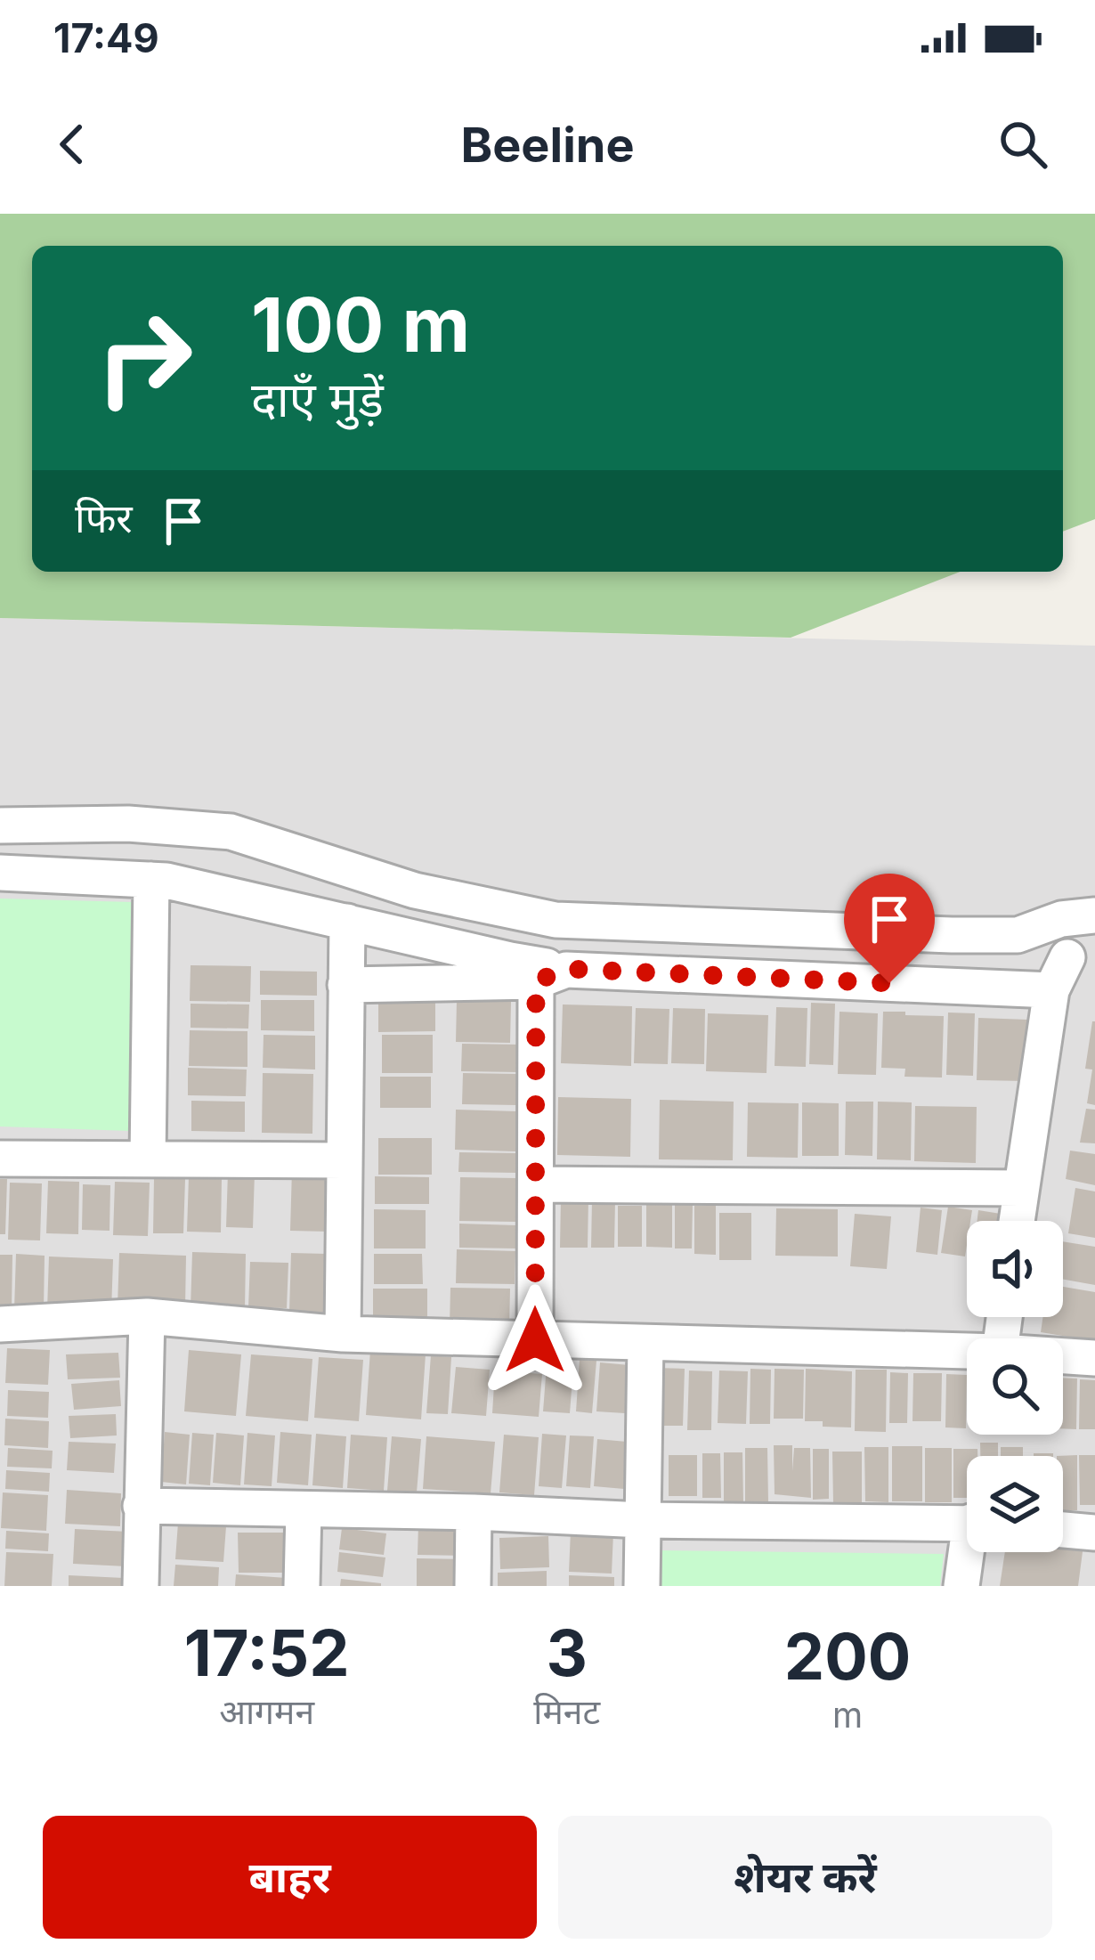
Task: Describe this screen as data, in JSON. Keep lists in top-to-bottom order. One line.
{"page":{"status":"17:49","header":"Beeline","turn":["100 m","दाएँ मुड़ें"],"then":"फिर","eta":["17:52","आगमन","3","मिनट","200","m"],"buttons":["बाहर","शेयर करें"]}}
